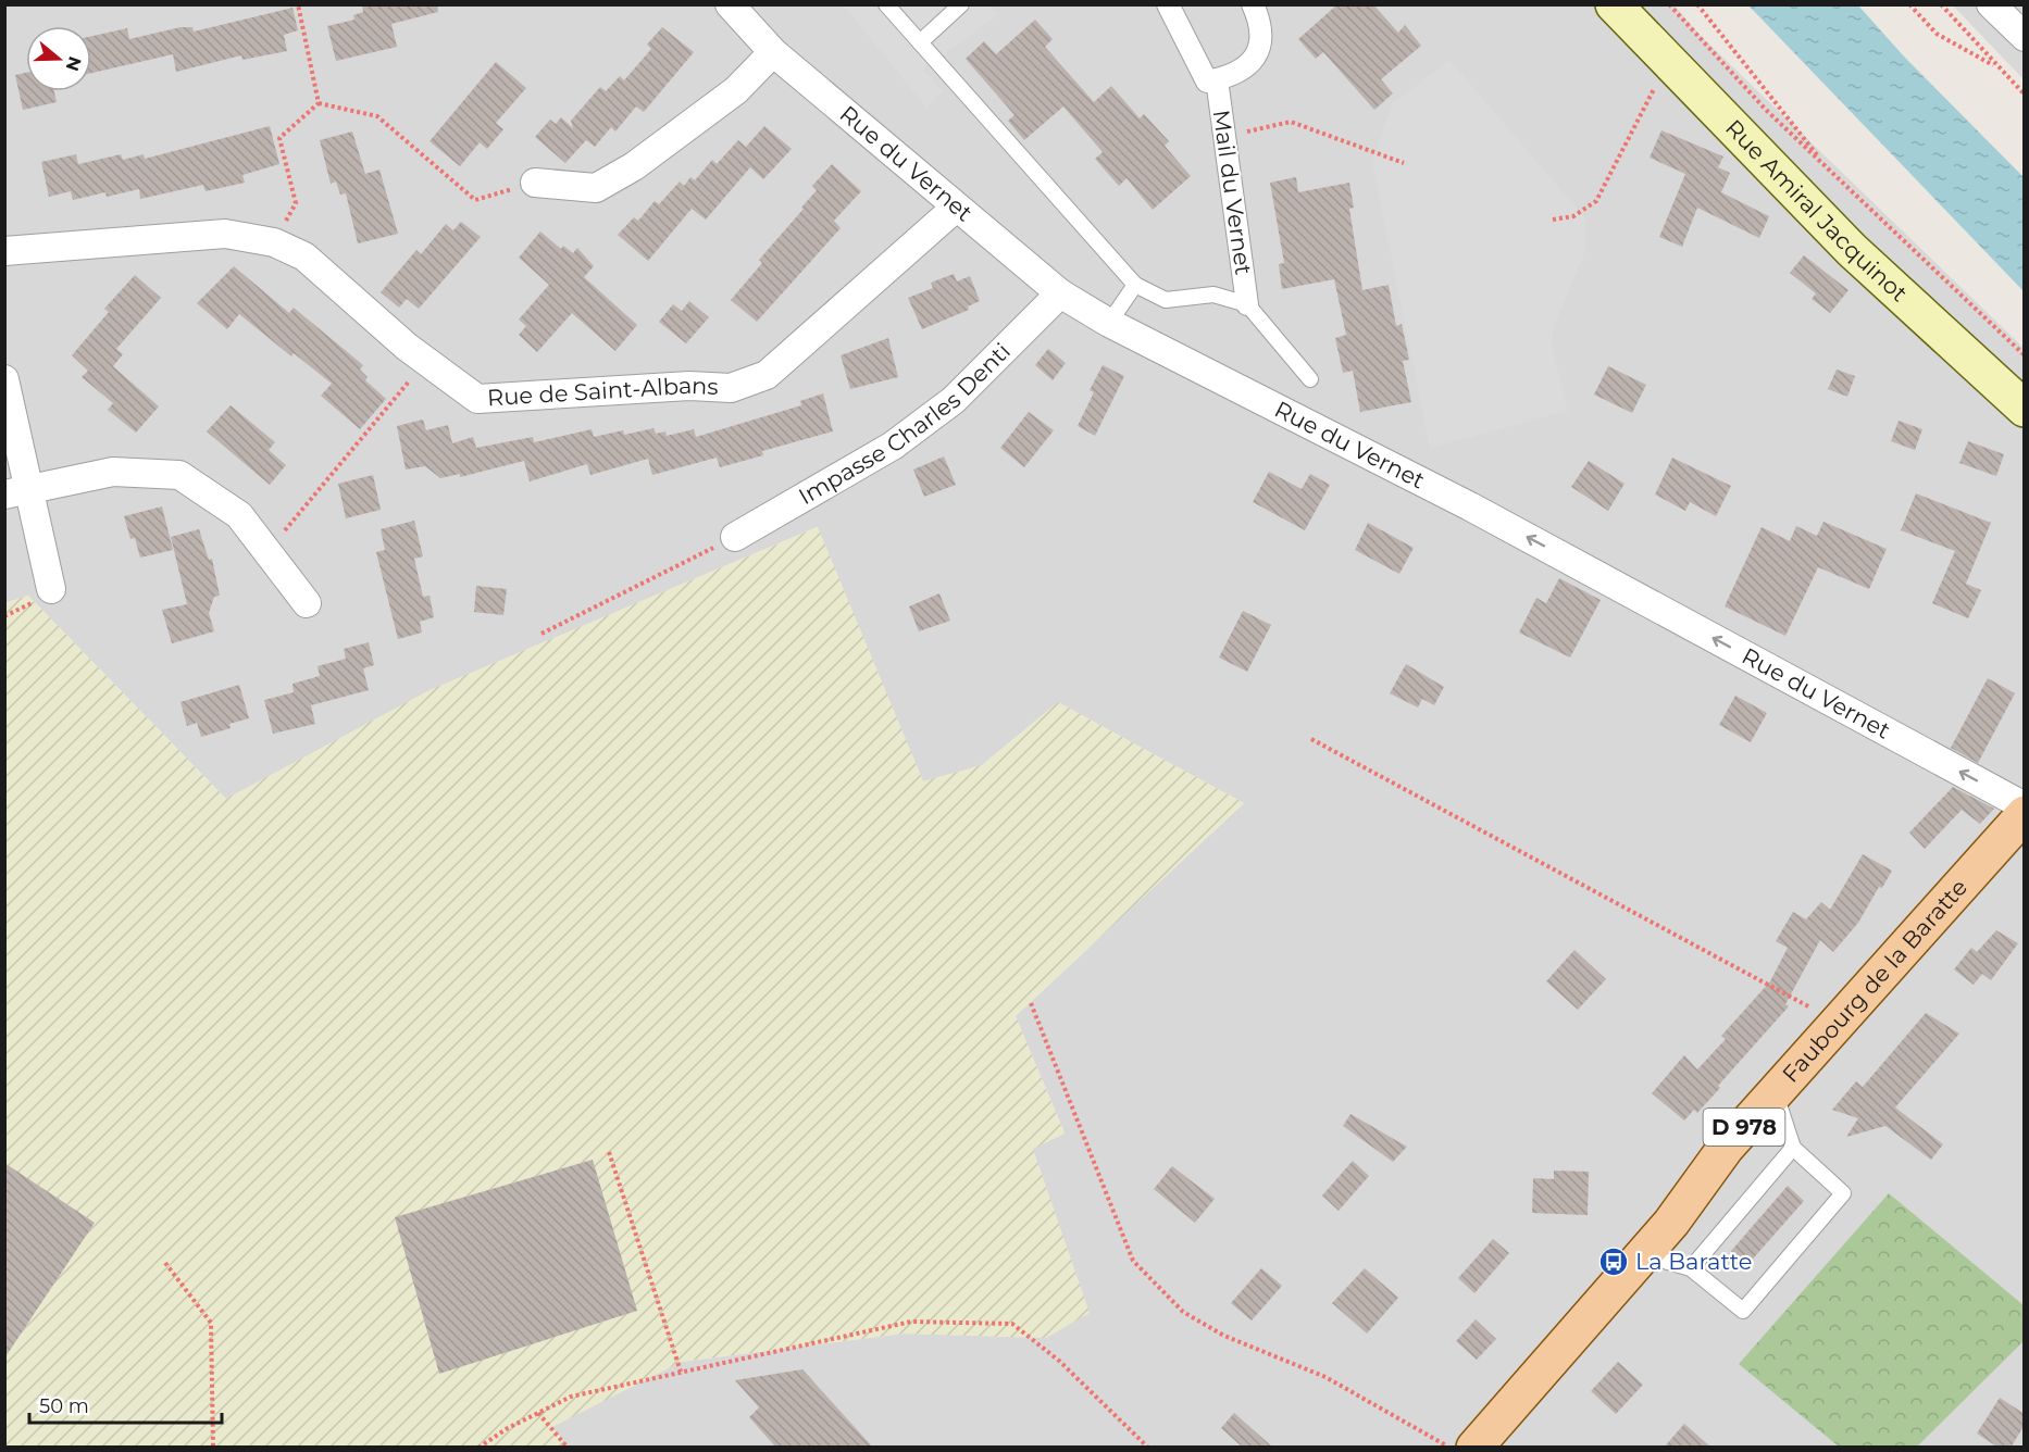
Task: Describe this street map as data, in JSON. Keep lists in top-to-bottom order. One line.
{"streets":{"main road":["Rue Amiral Jacquinot","Faubourg de la Baratte","D 978"],"street":["Rue du Vernet","Mail du Vernet","Rue de Saint-Albans","Impasse Charles Denti"]},"crossings":[["Rue du Vernet","Rue de Saint-Albans"],["Rue du Vernet","Impasse Charles Denti"]],"one_way":["Rue du Vernet"],"places":{"bus stop":["La Baratte"]},"scale_bar":"50 m","north":"right"}
